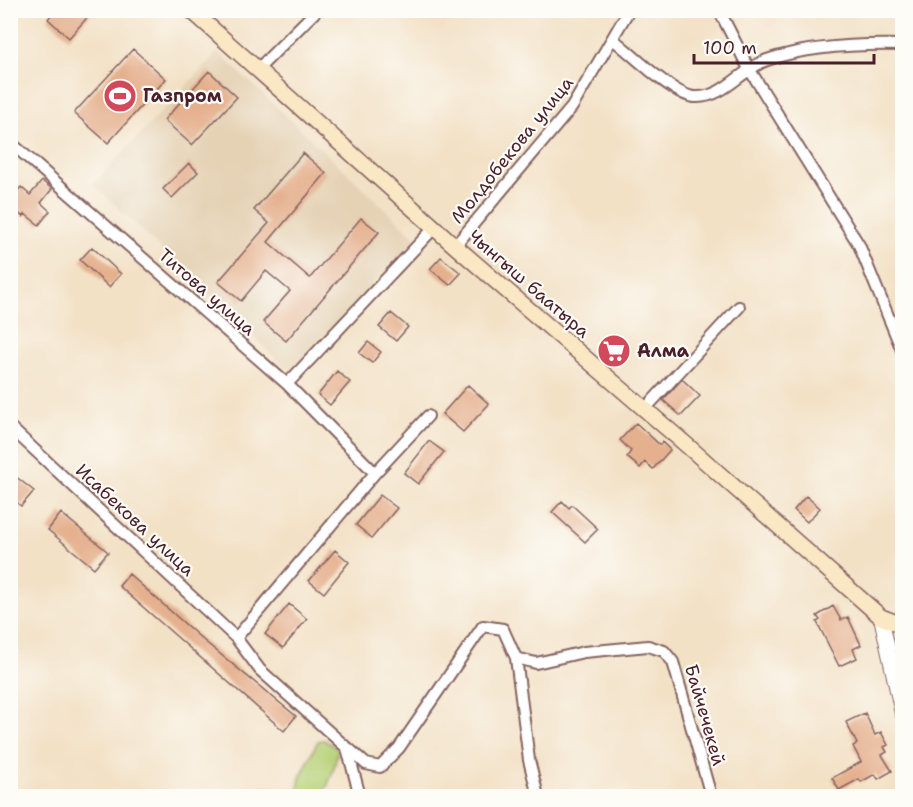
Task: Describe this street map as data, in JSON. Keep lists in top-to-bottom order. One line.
{"streets":{"main road":["Чынгыш баатыра"],"street":["Молдобекова улица","Титова улица","Исабекова улица","Байчечекей"]},"crossings":[["Молдобекова улица","Чынгыш баатыра"],["Исабекова улица","Байчечекей"]],"places":{"sports":["Газпром"],"supermarket":["Алма"]},"scale_bar":"100 m"}
